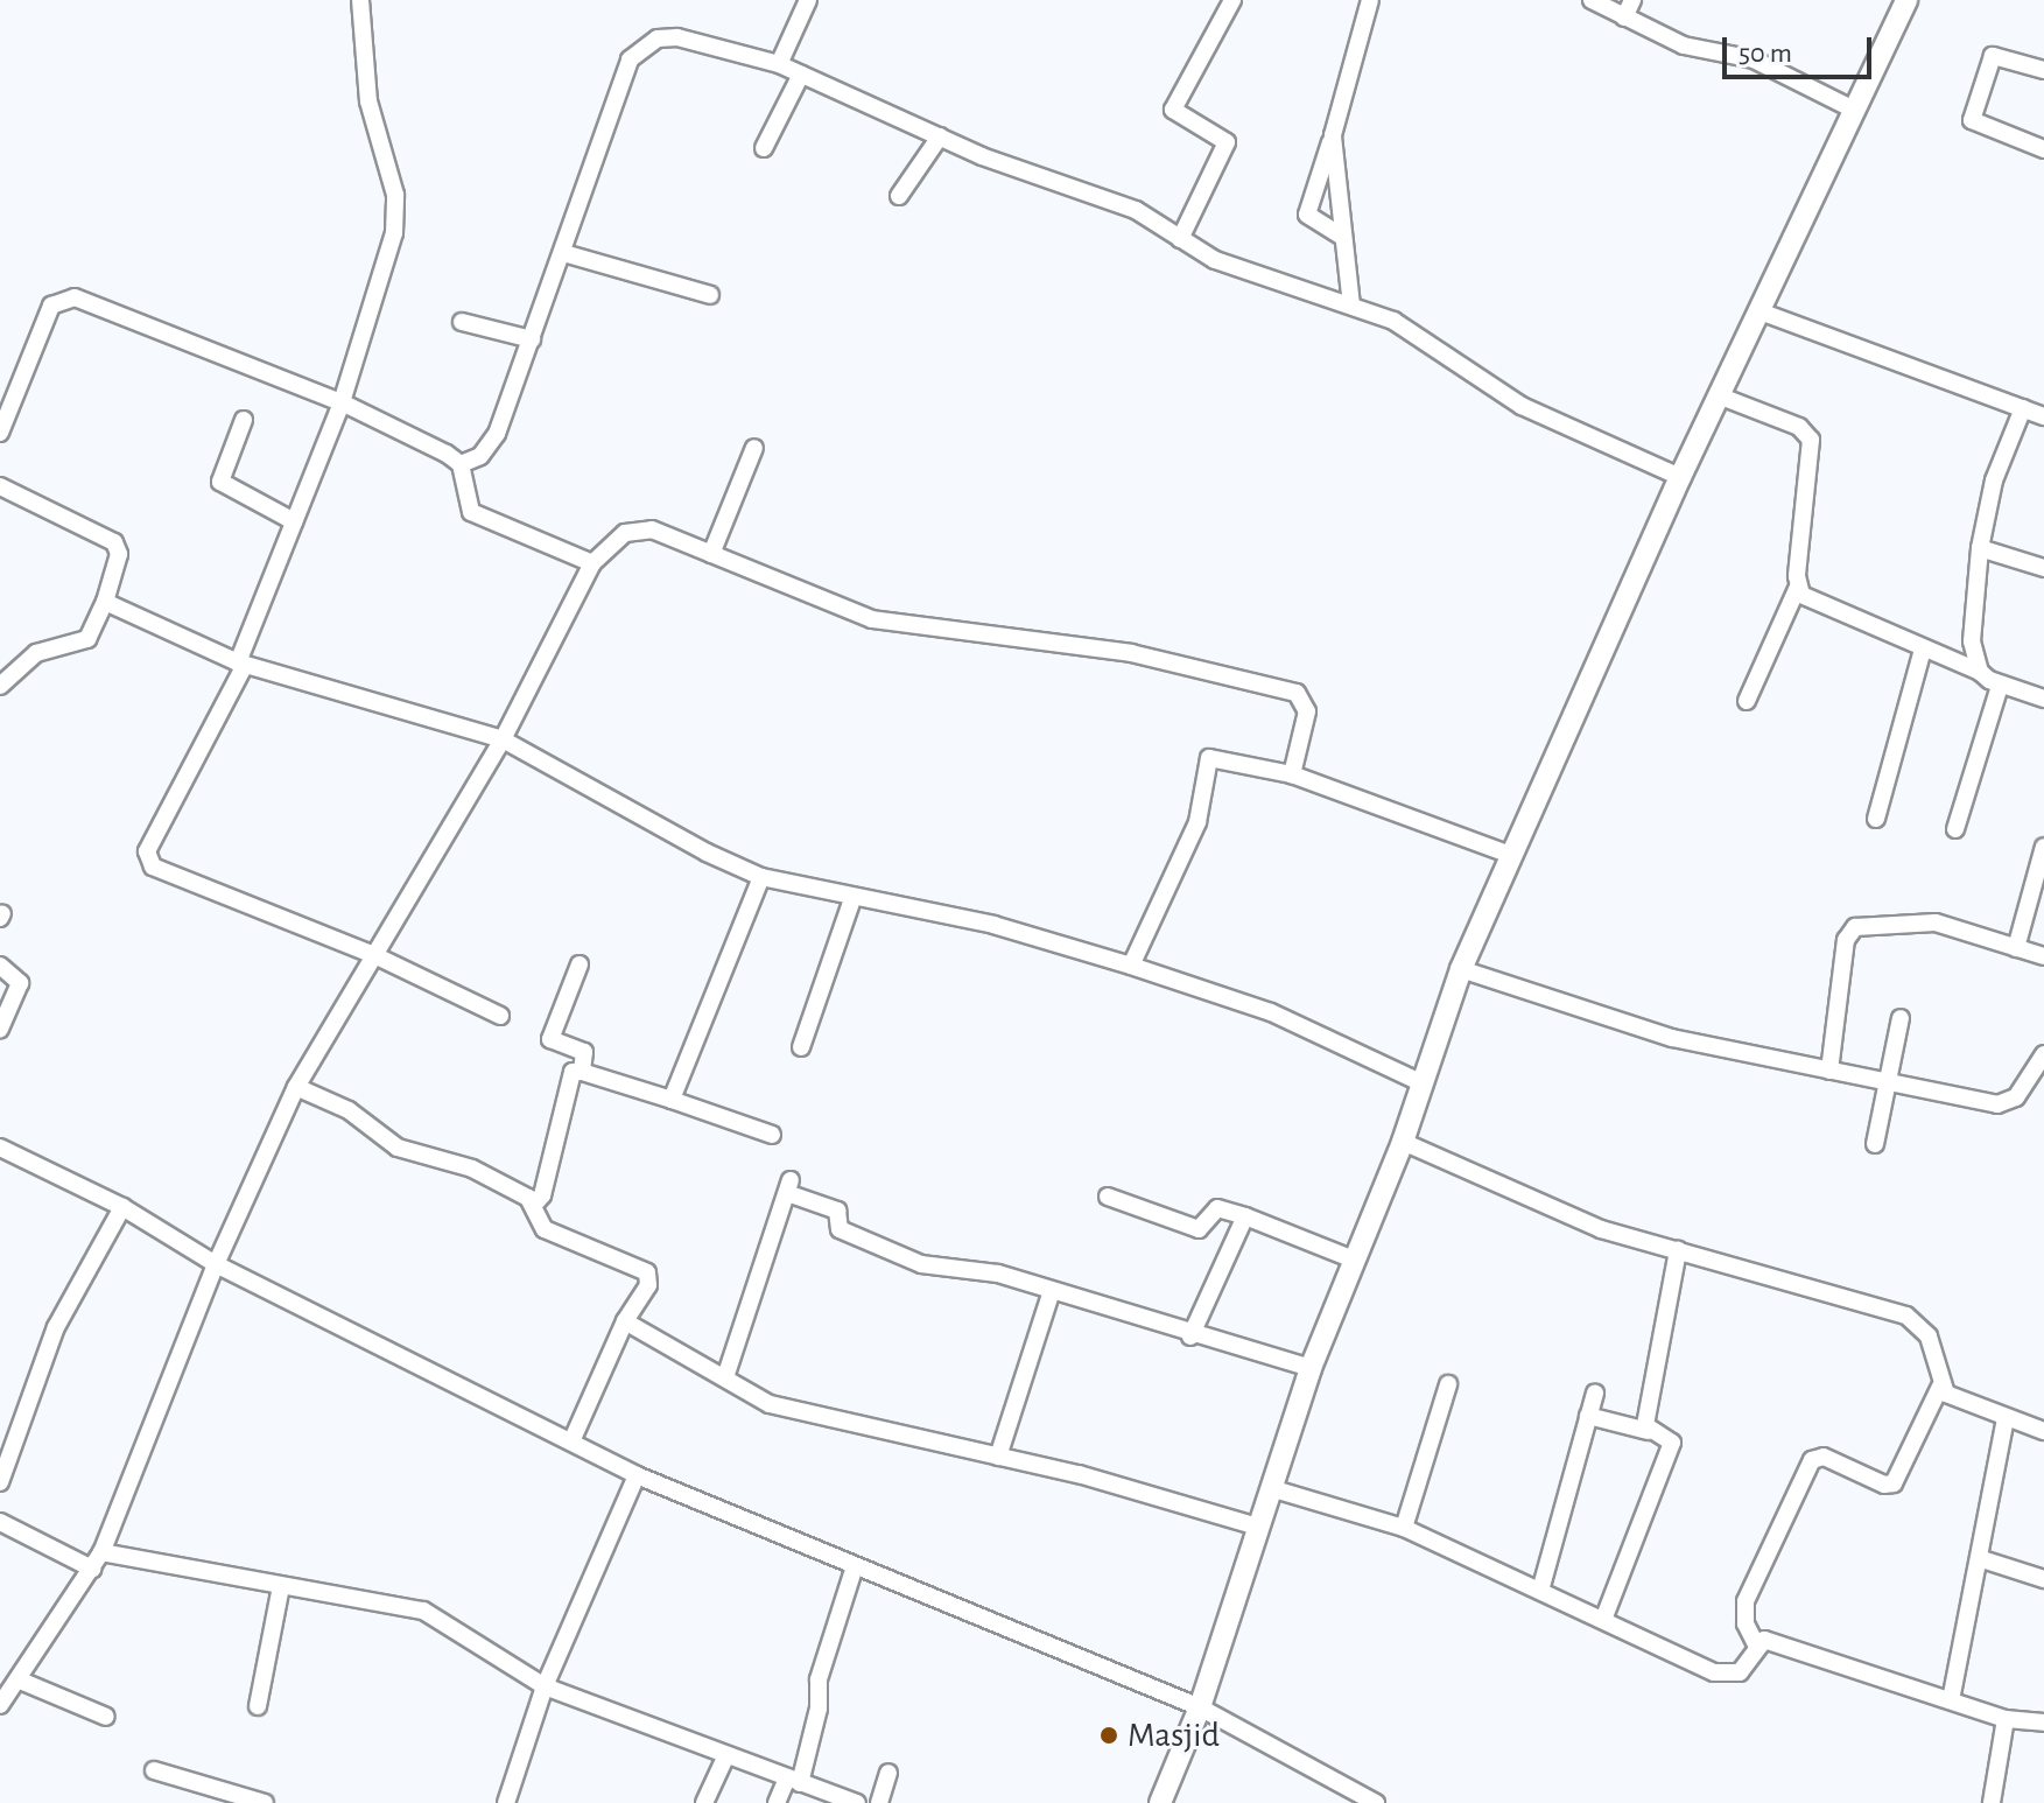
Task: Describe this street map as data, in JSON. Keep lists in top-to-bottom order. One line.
{"places":["Masjid"],"scale_bar":"50 m"}
